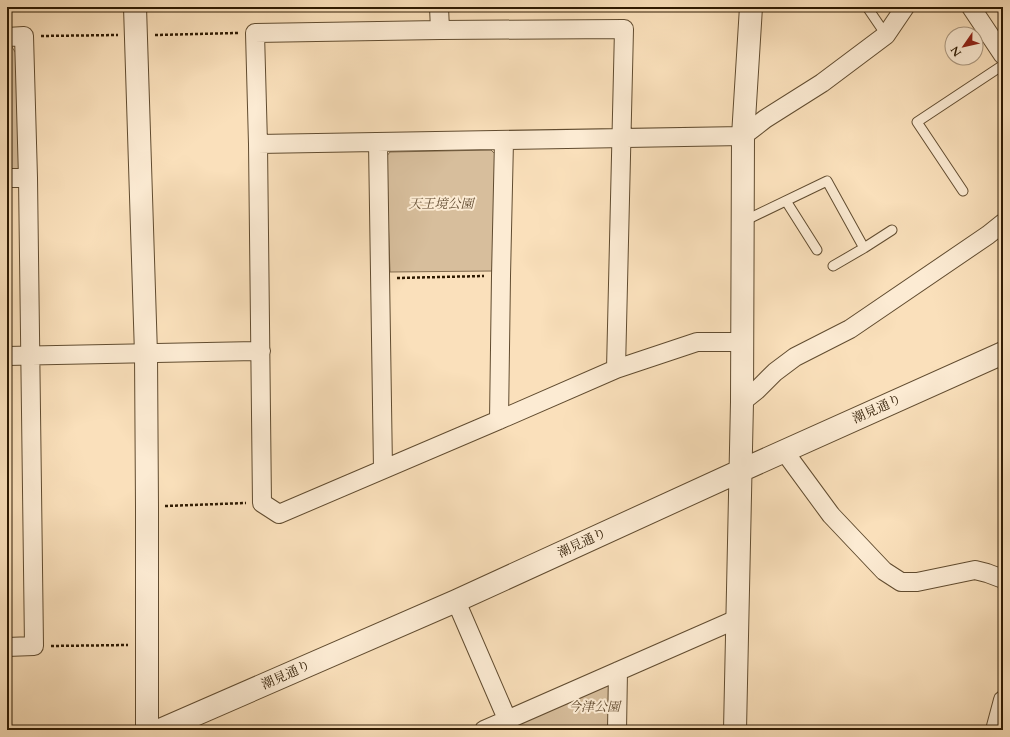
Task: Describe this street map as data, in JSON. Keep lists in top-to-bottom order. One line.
{"streets":{"street":["潮見通り"]},"parks":["天王境公園","今津公園"],"north":"bottom left"}
